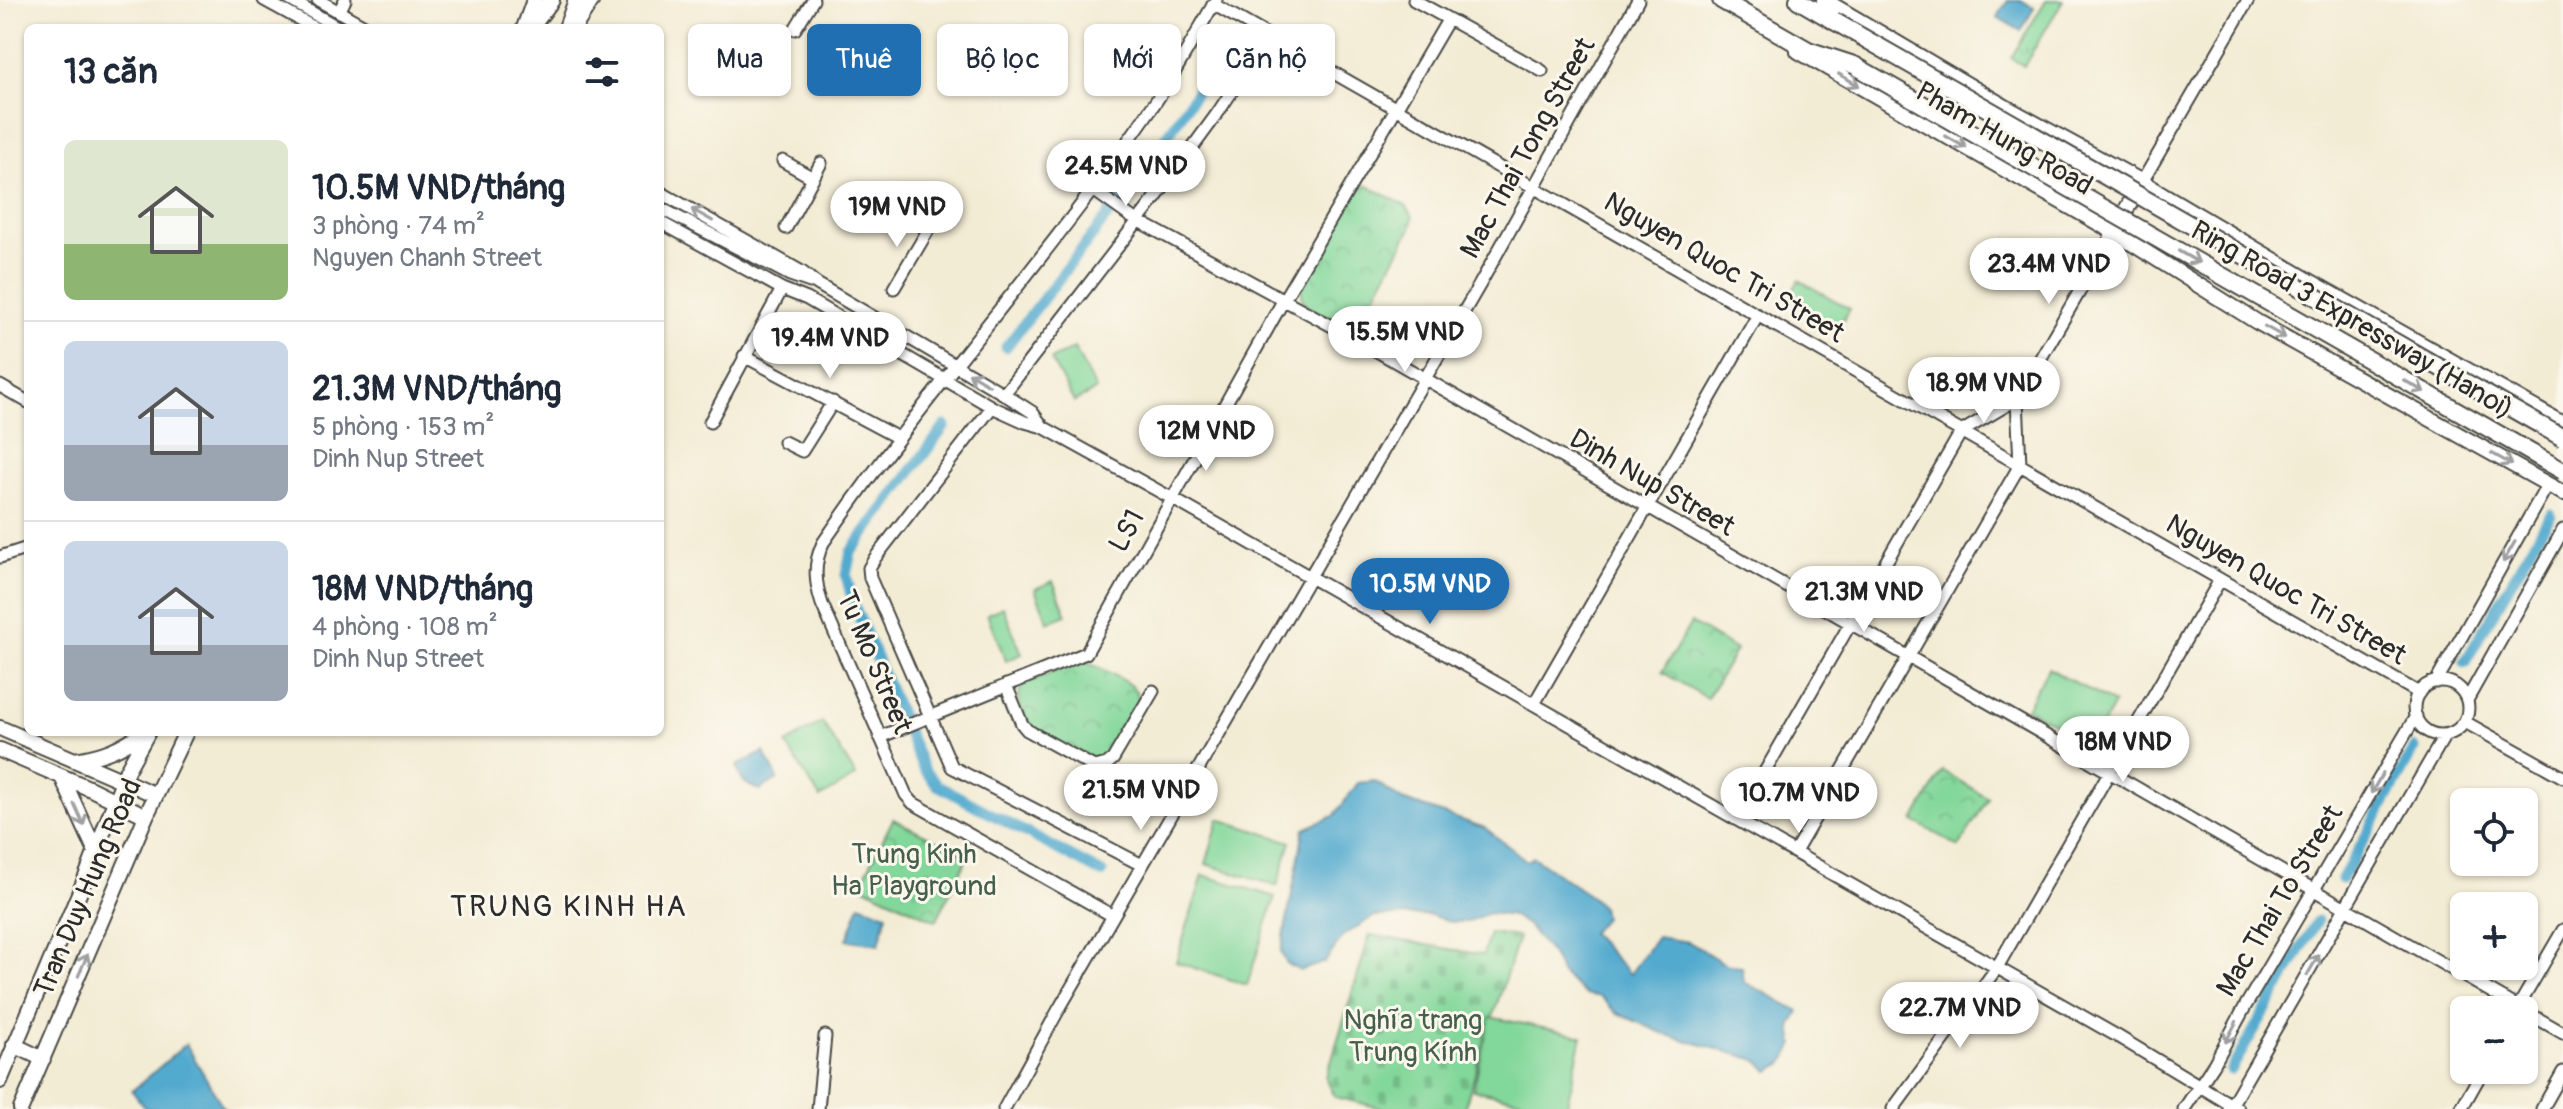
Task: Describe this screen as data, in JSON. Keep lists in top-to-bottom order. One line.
{"streets":{"highway":["Ring Road 3 Expressway (Hanoi)"],"main road":["Pham Hung Road","Tran Duy Hung Road"],"street":["Mac Thai Tong Street","Nguyen Quoc Tri Street","Dinh Nup Street","LS1","Tu Mo Street","Mac Thai To Street"]},"crossings":[["Mac Thai Tong Street","Nguyen Quoc Tri Street"],["Mac Thai Tong Street","Dinh Nup Street"],["Mac Thai Tong Street","Tu Mo Street"],["Nguyen Quoc Tri Street","LS1"],["Nguyen Quoc Tri Street","Tu Mo Street"],["Nguyen Quoc Tri Street","Mac Thai To Street"],["Dinh Nup Street","LS1"],["Dinh Nup Street","Tu Mo Street"],["Dinh Nup Street","Mac Thai To Street"],["LS1","Tu Mo Street"]],"districts":["TRUNG KINH HA"],"parks":["Trung Kinh Ha Playground","Nghĩa trang Trung Kính"],"page":{"chip":["Mua","Thuê","Bộ lọc","Mới","Căn hộ"],"heading":"13 căn","list":[{"name":"10.5M VND/tháng","note":"3 phòng · 74 m² · Nguyen Chanh Street"},{"name":"21.3M VND/tháng","note":"5 phòng · 153 m² · Dinh Nup Street"},{"name":"18M VND/tháng","note":"4 phòng · 108 m² · Dinh Nup Street"}],"price":["24.5M VND","19M VND","23.4M VND","15.5M VND","19.4M VND","18.9M VND","12M VND","10.5M VND","21.3M VND","18M VND","21.5M VND","10.7M VND","22.7M VND"],"map_buttons":["+","−"]}}
